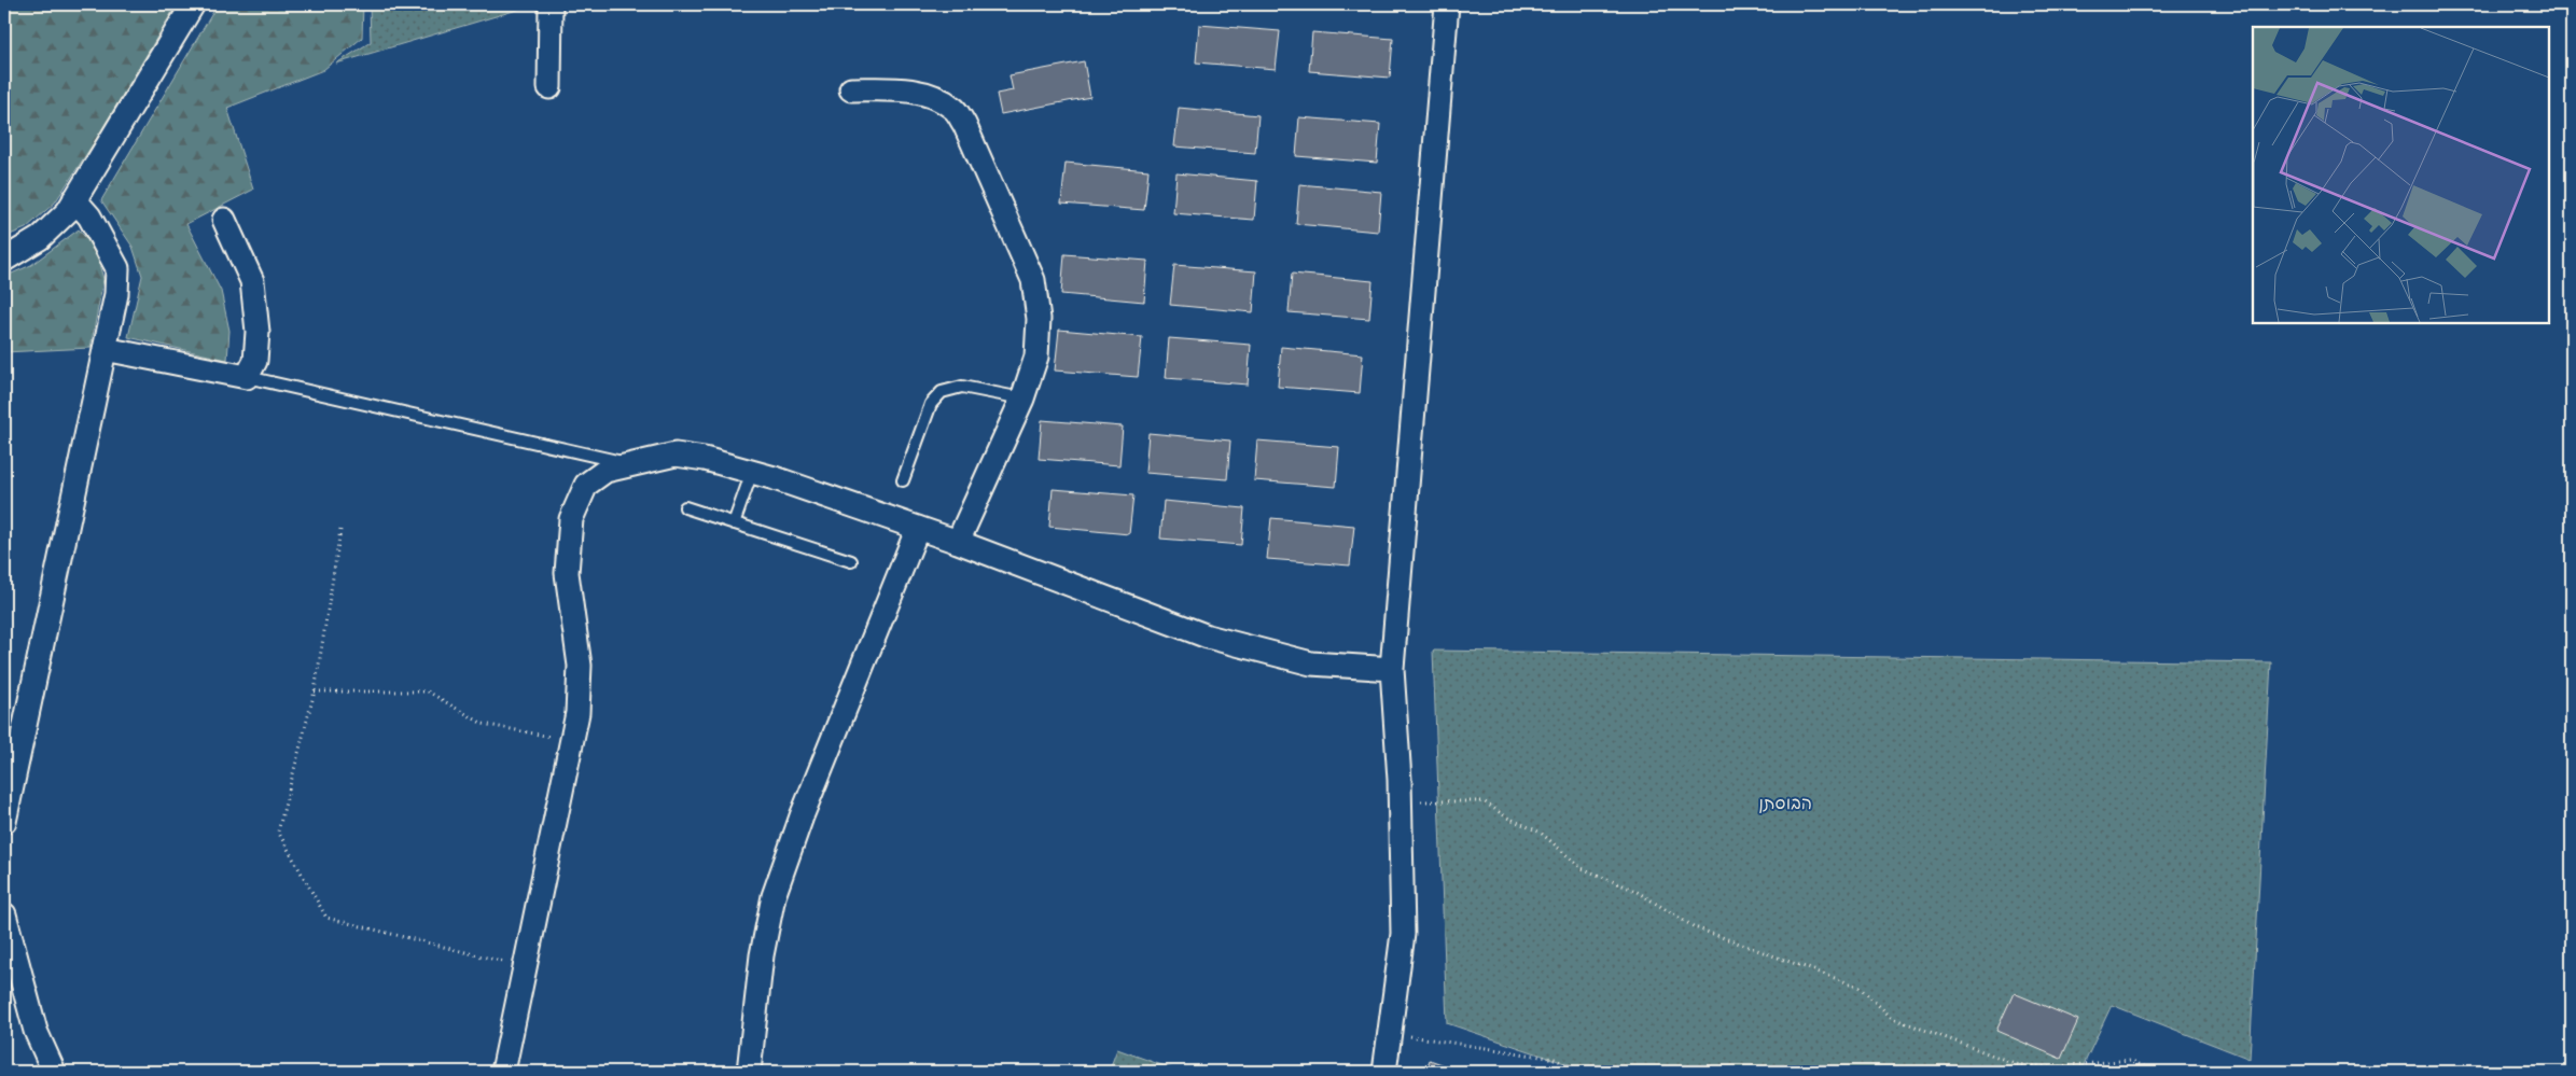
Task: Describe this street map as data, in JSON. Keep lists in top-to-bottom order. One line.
{"parks":["הבוסתן"]}
